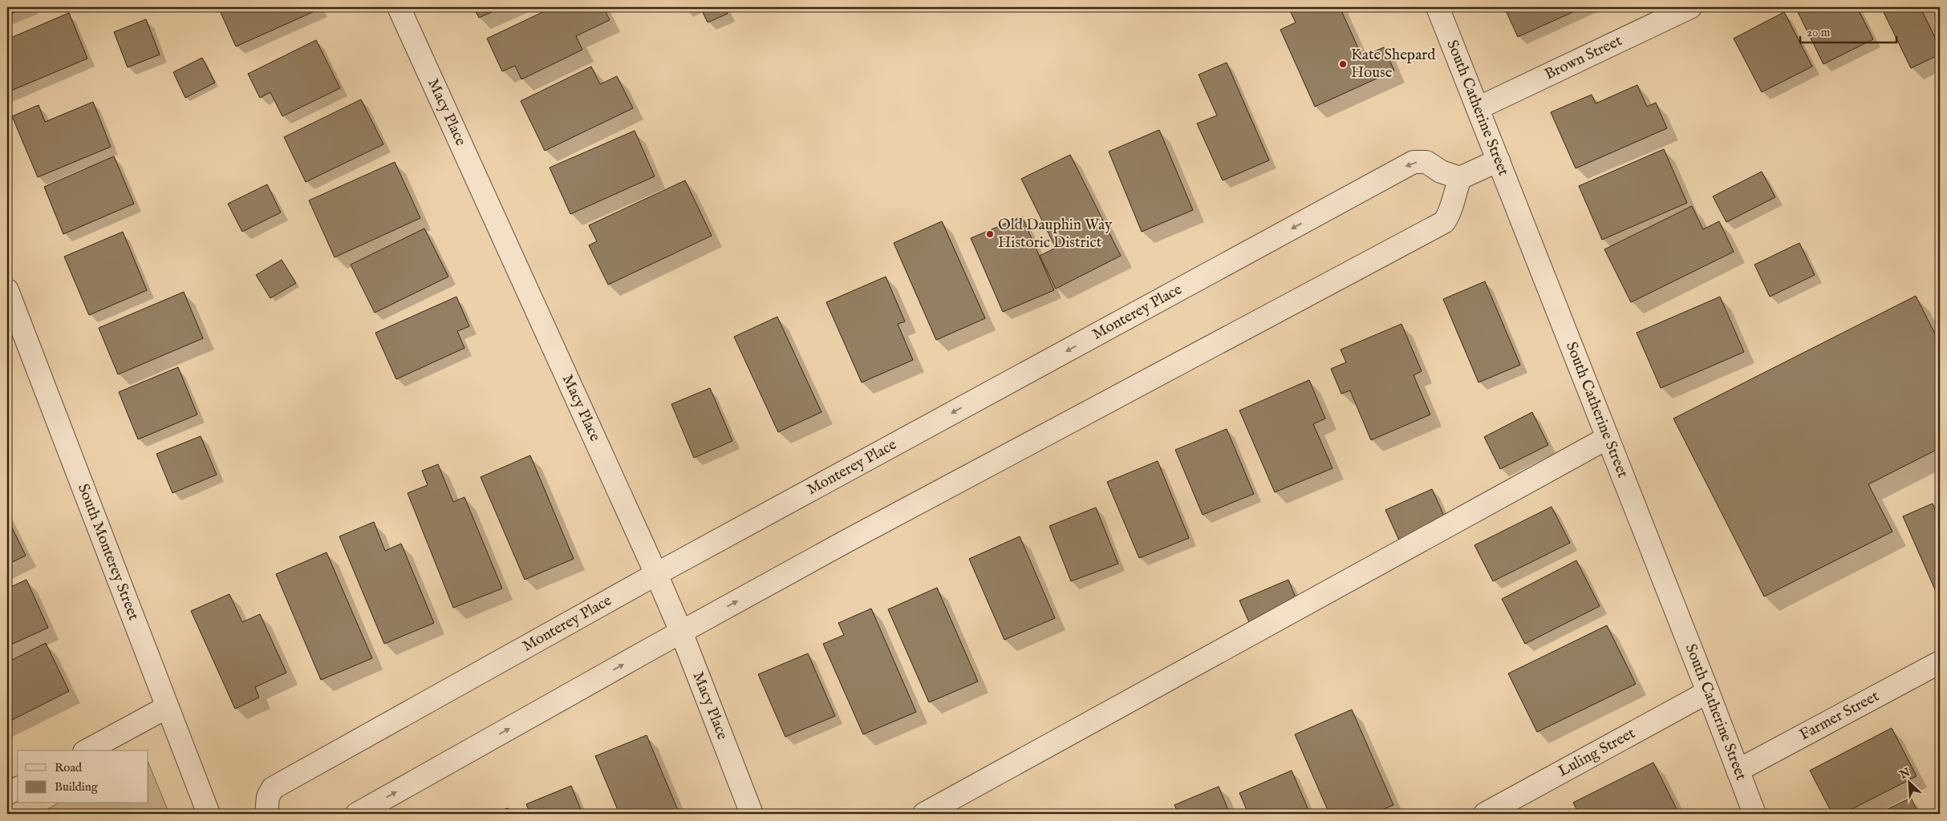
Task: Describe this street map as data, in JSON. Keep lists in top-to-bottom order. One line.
{"streets":{"street":["Brown Street","South Catherine Street","Macy Place","Monterey Place","South Monterey Street","Farmer Street","Luling Street"]},"crossings":[["Brown Street","South Catherine Street"],["South Catherine Street","Farmer Street"],["South Catherine Street","Luling Street"],["Macy Place","Monterey Place"]],"places":["Kate Shepard House","Old Dauphin Way Historic District"],"legend":["Road","Building"],"scale_bar":"20 m","north":"top left"}
